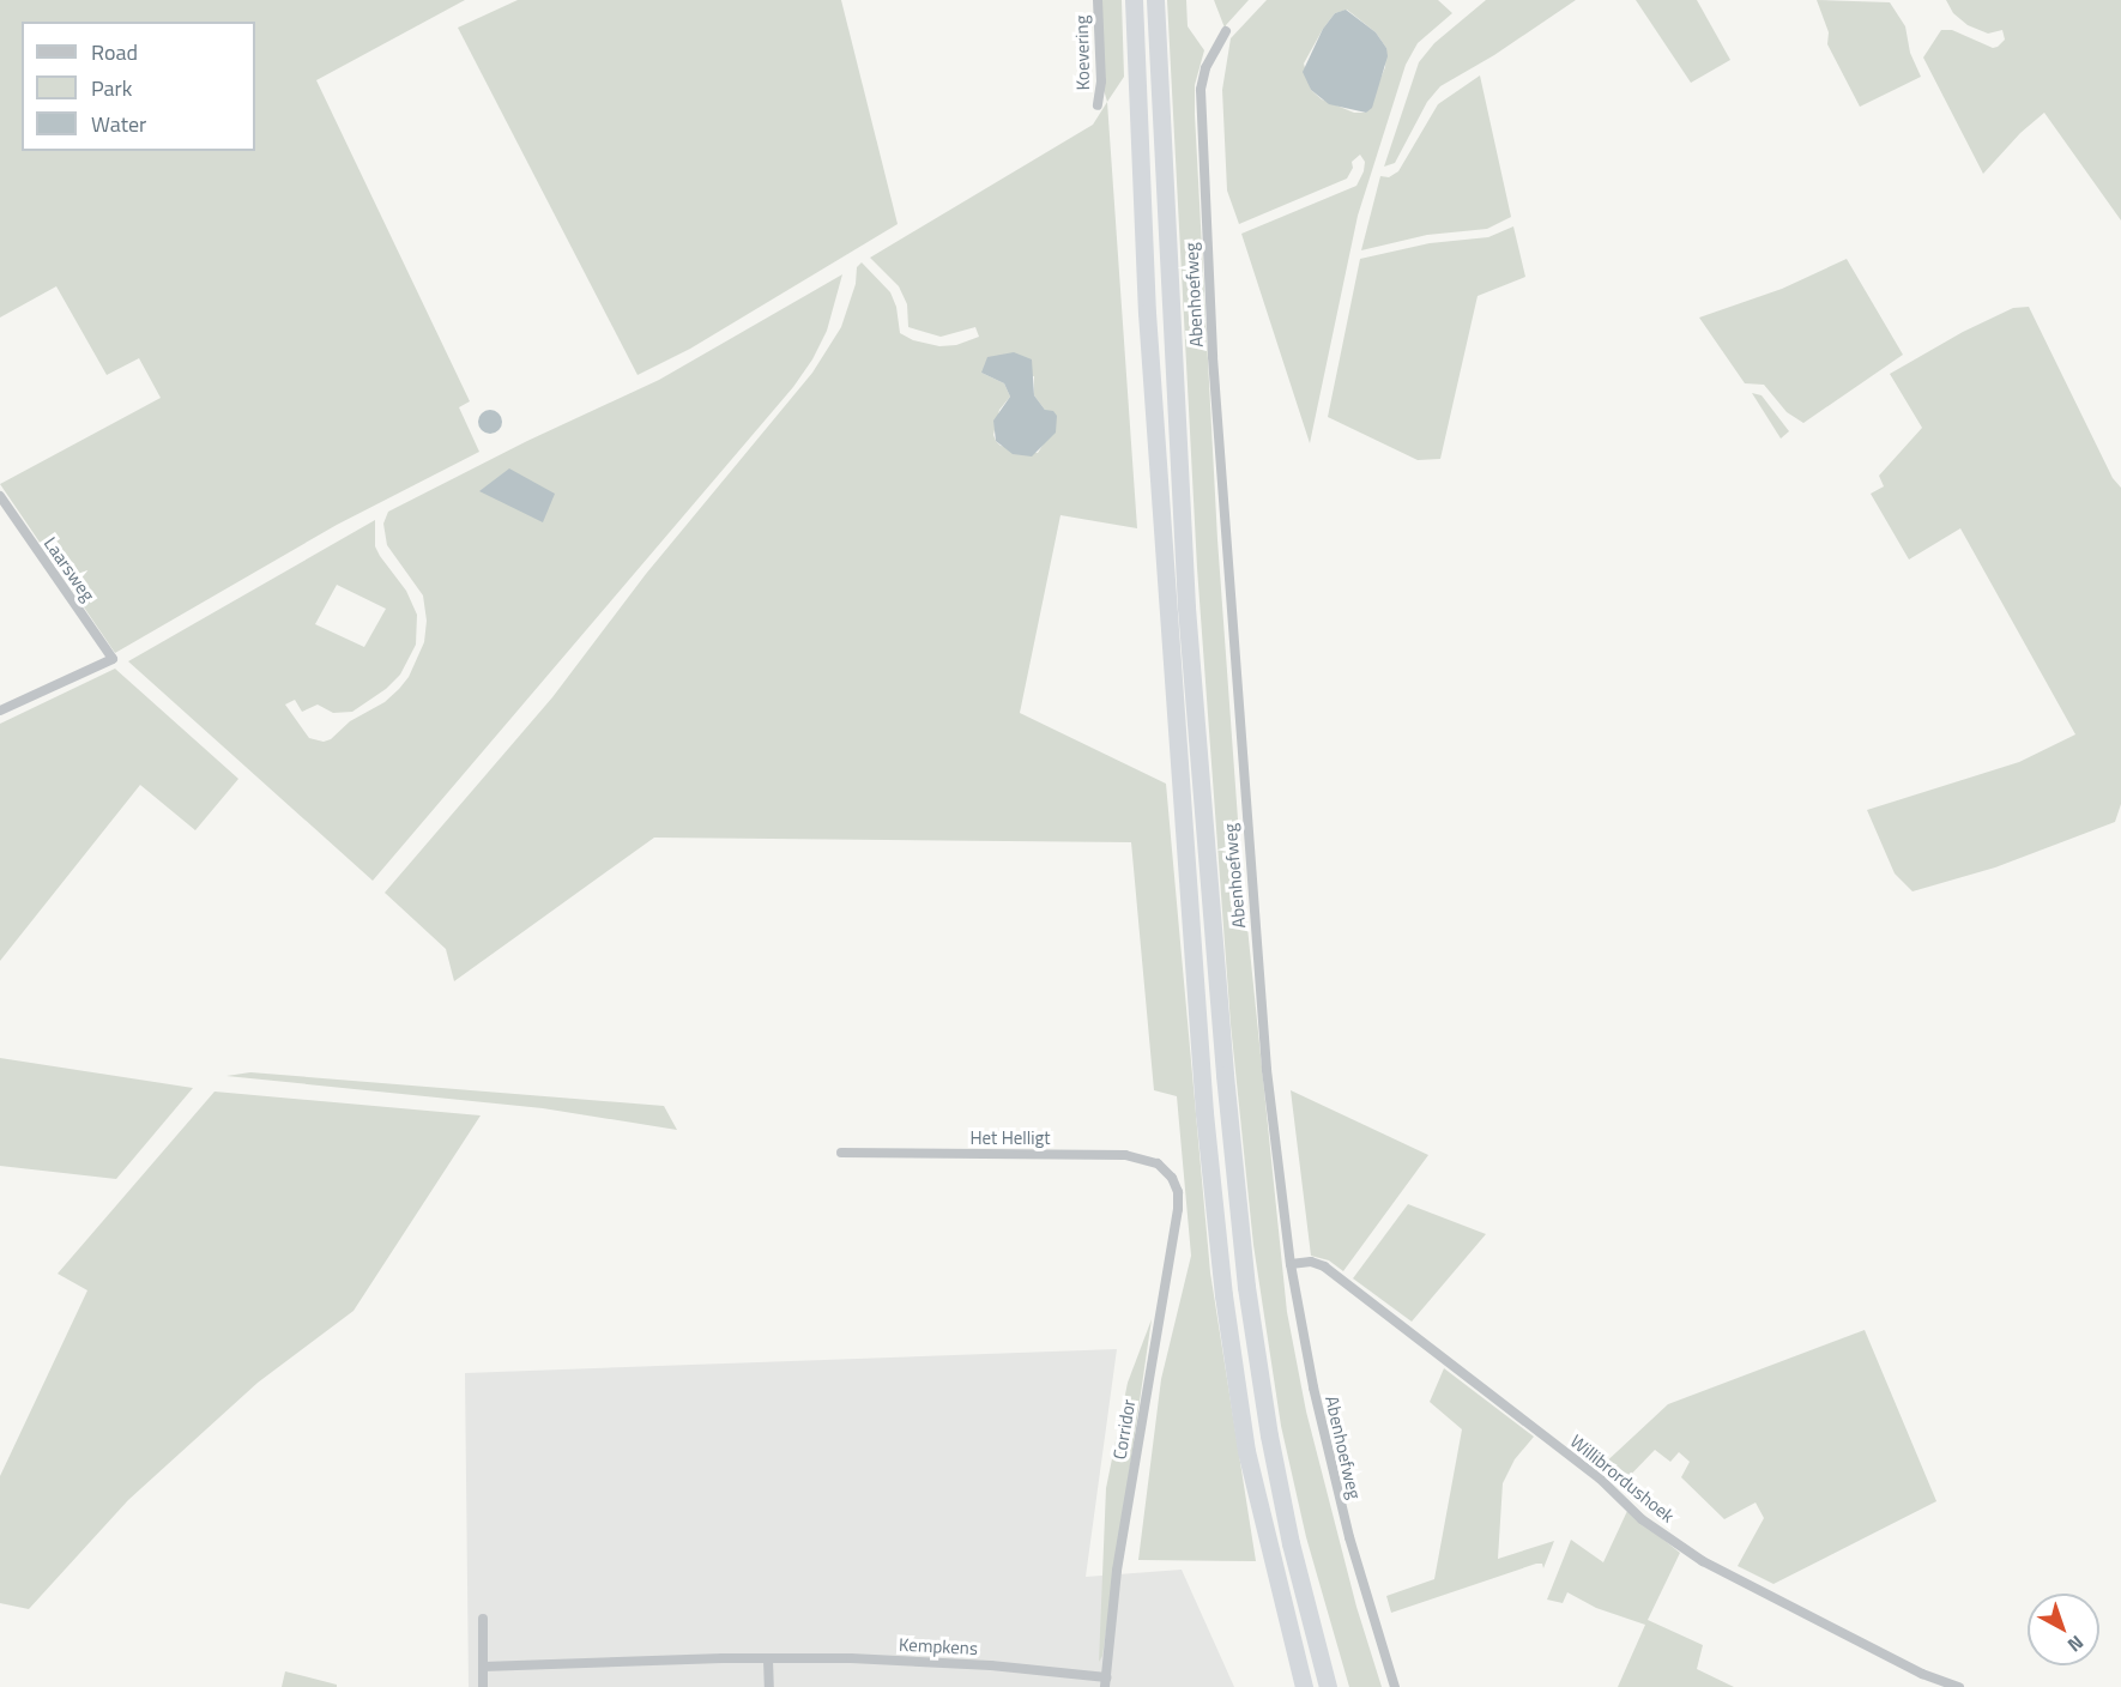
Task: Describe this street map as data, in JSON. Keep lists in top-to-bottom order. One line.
{"streets":{"street":["Koevering","Abenhoefweg","Laarsweg","Het Helligt","Corridor","Willibrordushoek","Kempkens"]},"crossings":[["Abenhoefweg","Willibrordushoek"],["Het Helligt","Corridor"],["Corridor","Kempkens"]],"legend":["Road","Park","Water"],"north":"bottom right"}
